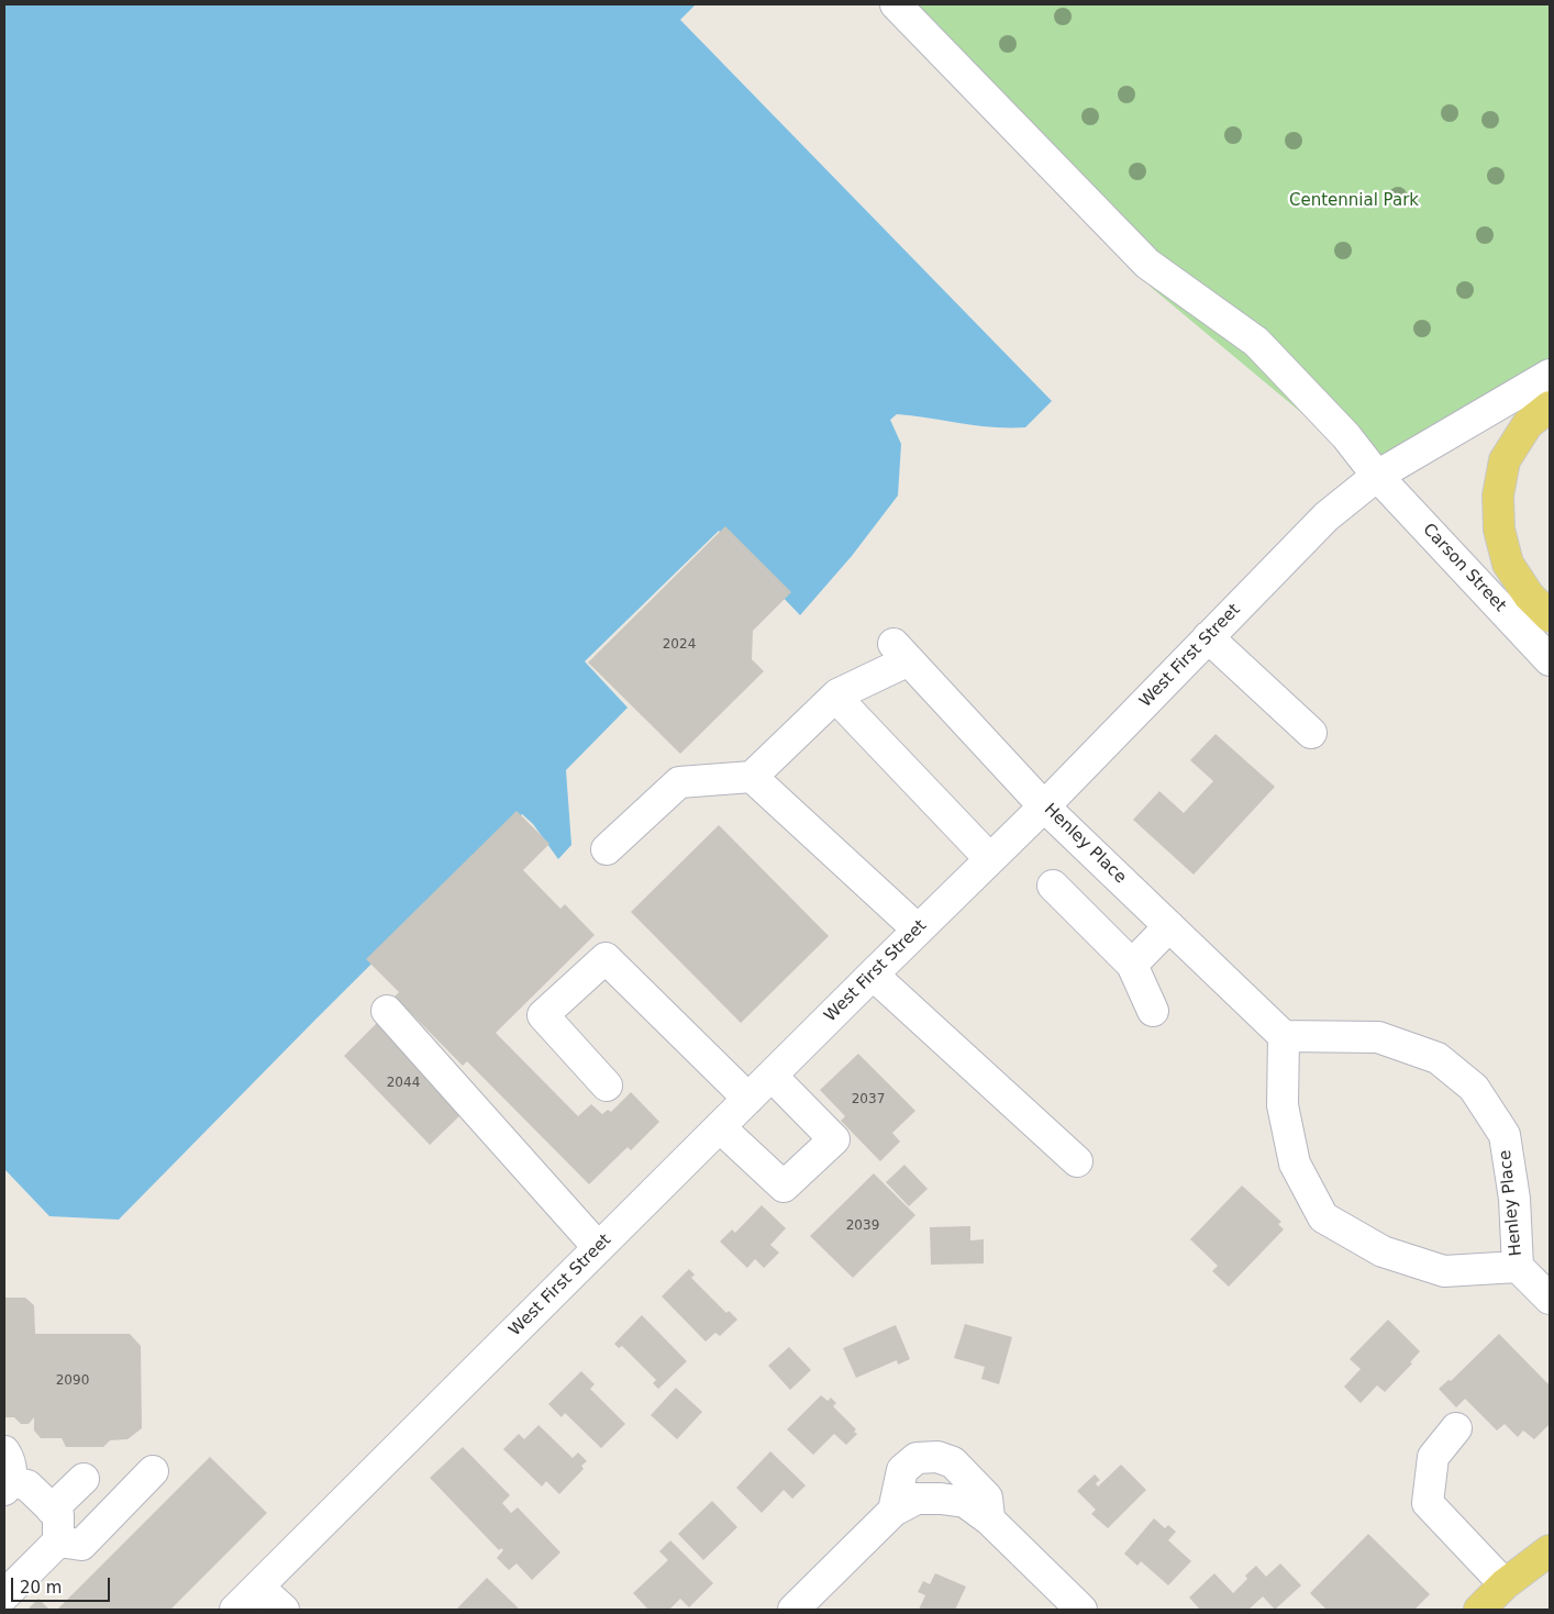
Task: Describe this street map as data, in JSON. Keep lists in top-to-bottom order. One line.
{"streets":{"street":["Carson Street","West First Street","Henley Place"]},"crossings":[["Carson Street","West First Street"],["West First Street","Henley Place"]],"parks":["Centennial Park"],"house_numbers":["2024","2044","2037","2039","2090"],"scale_bar":"20 m"}
